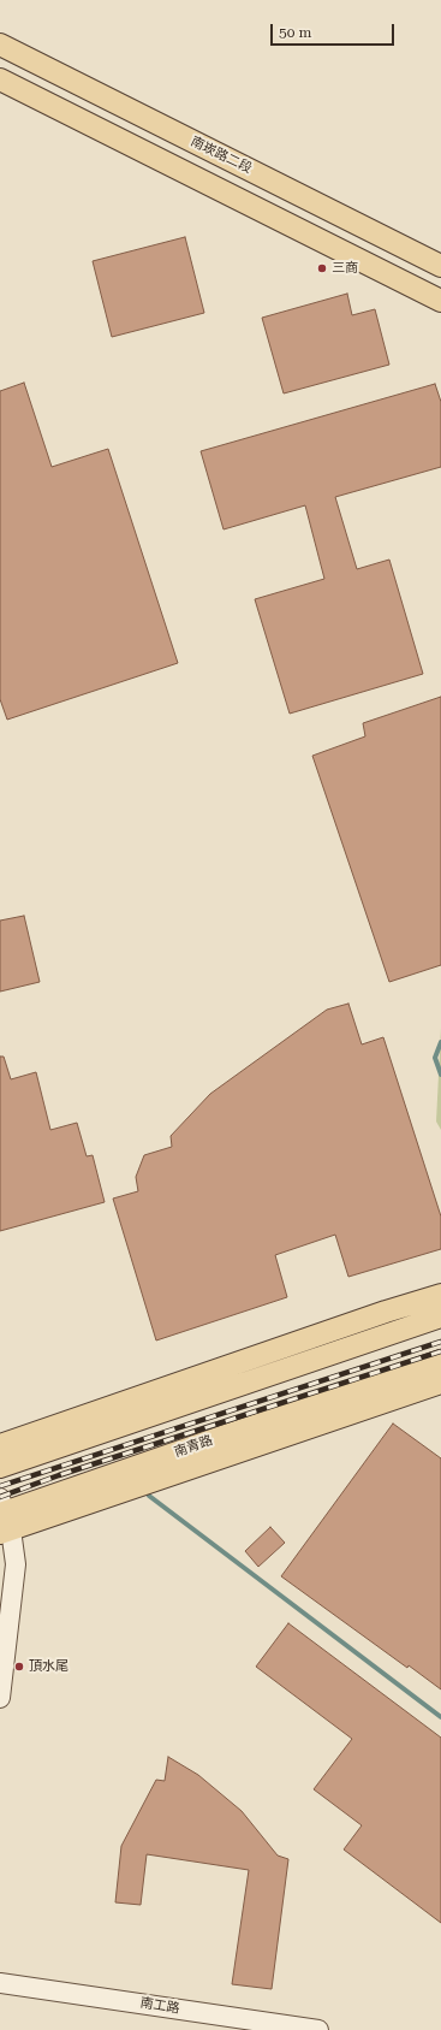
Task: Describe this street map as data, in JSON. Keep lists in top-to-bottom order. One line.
{"streets":{"main road":["南崁路二段","南青路"],"street":["南工路"]},"places":["三商","頂水尾"],"scale_bar":"50 m"}
